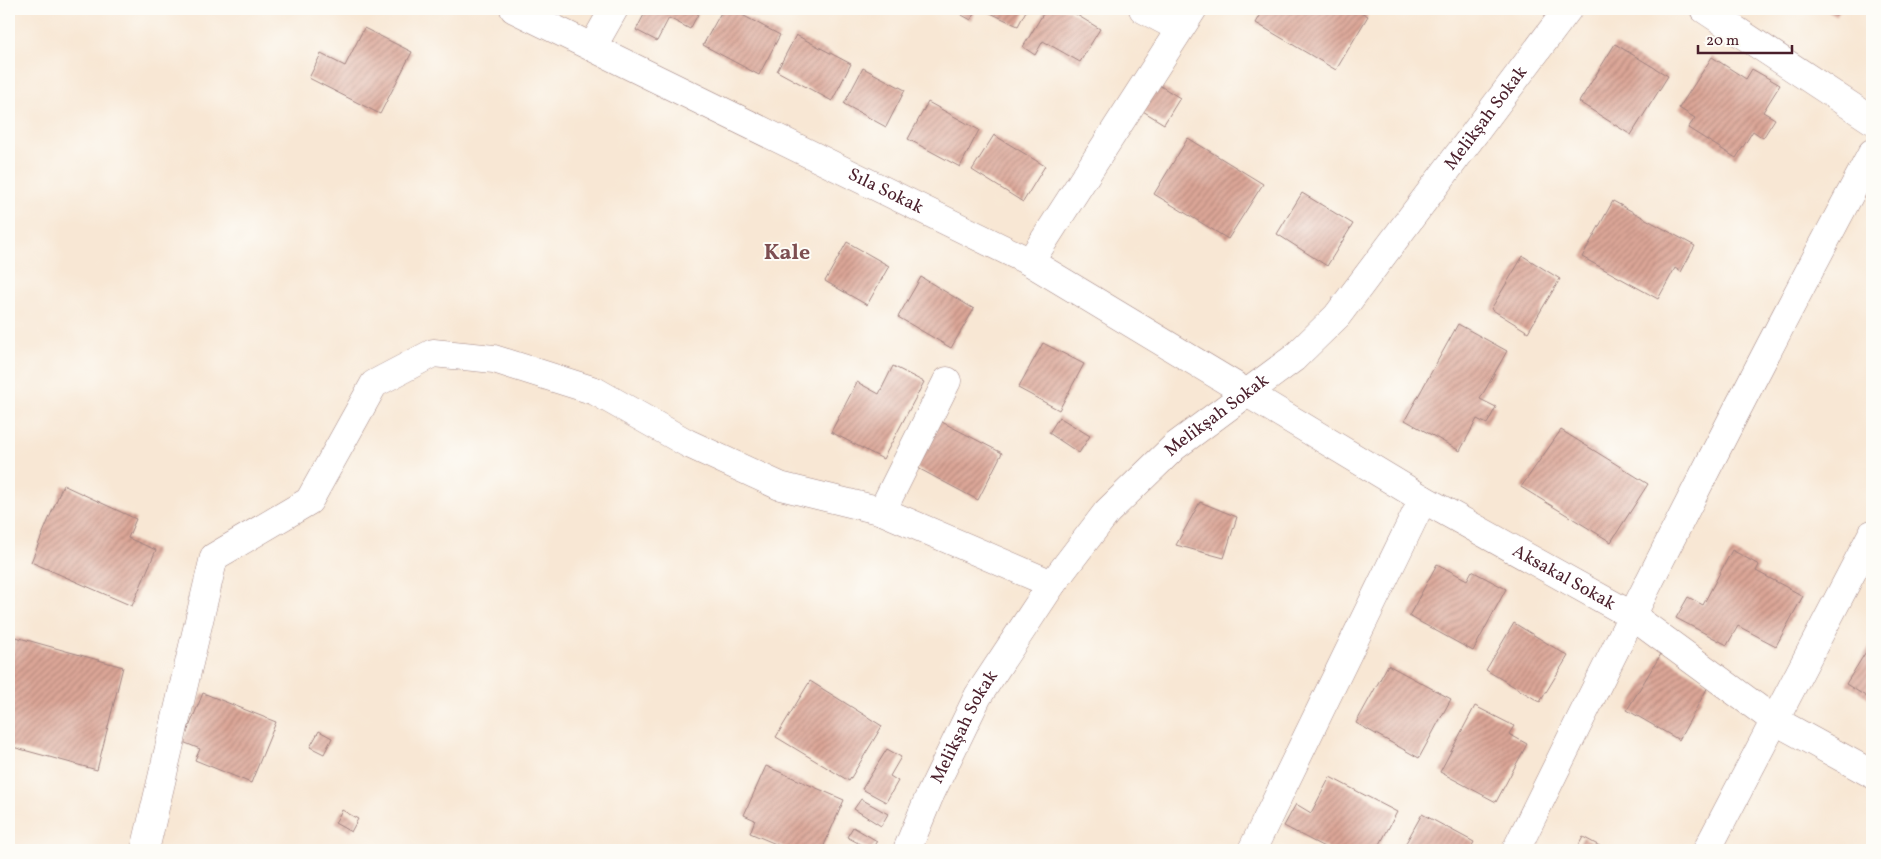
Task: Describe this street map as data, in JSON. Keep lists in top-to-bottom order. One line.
{"streets":{"street":["Melikşah Sokak","Sıla Sokak","Aksakal Sokak"]},"crossings":[["Melikşah Sokak","Sıla Sokak"],["Melikşah Sokak","Aksakal Sokak"],["Sıla Sokak","Aksakal Sokak"]],"districts":["Kale"],"scale_bar":"20 m"}
